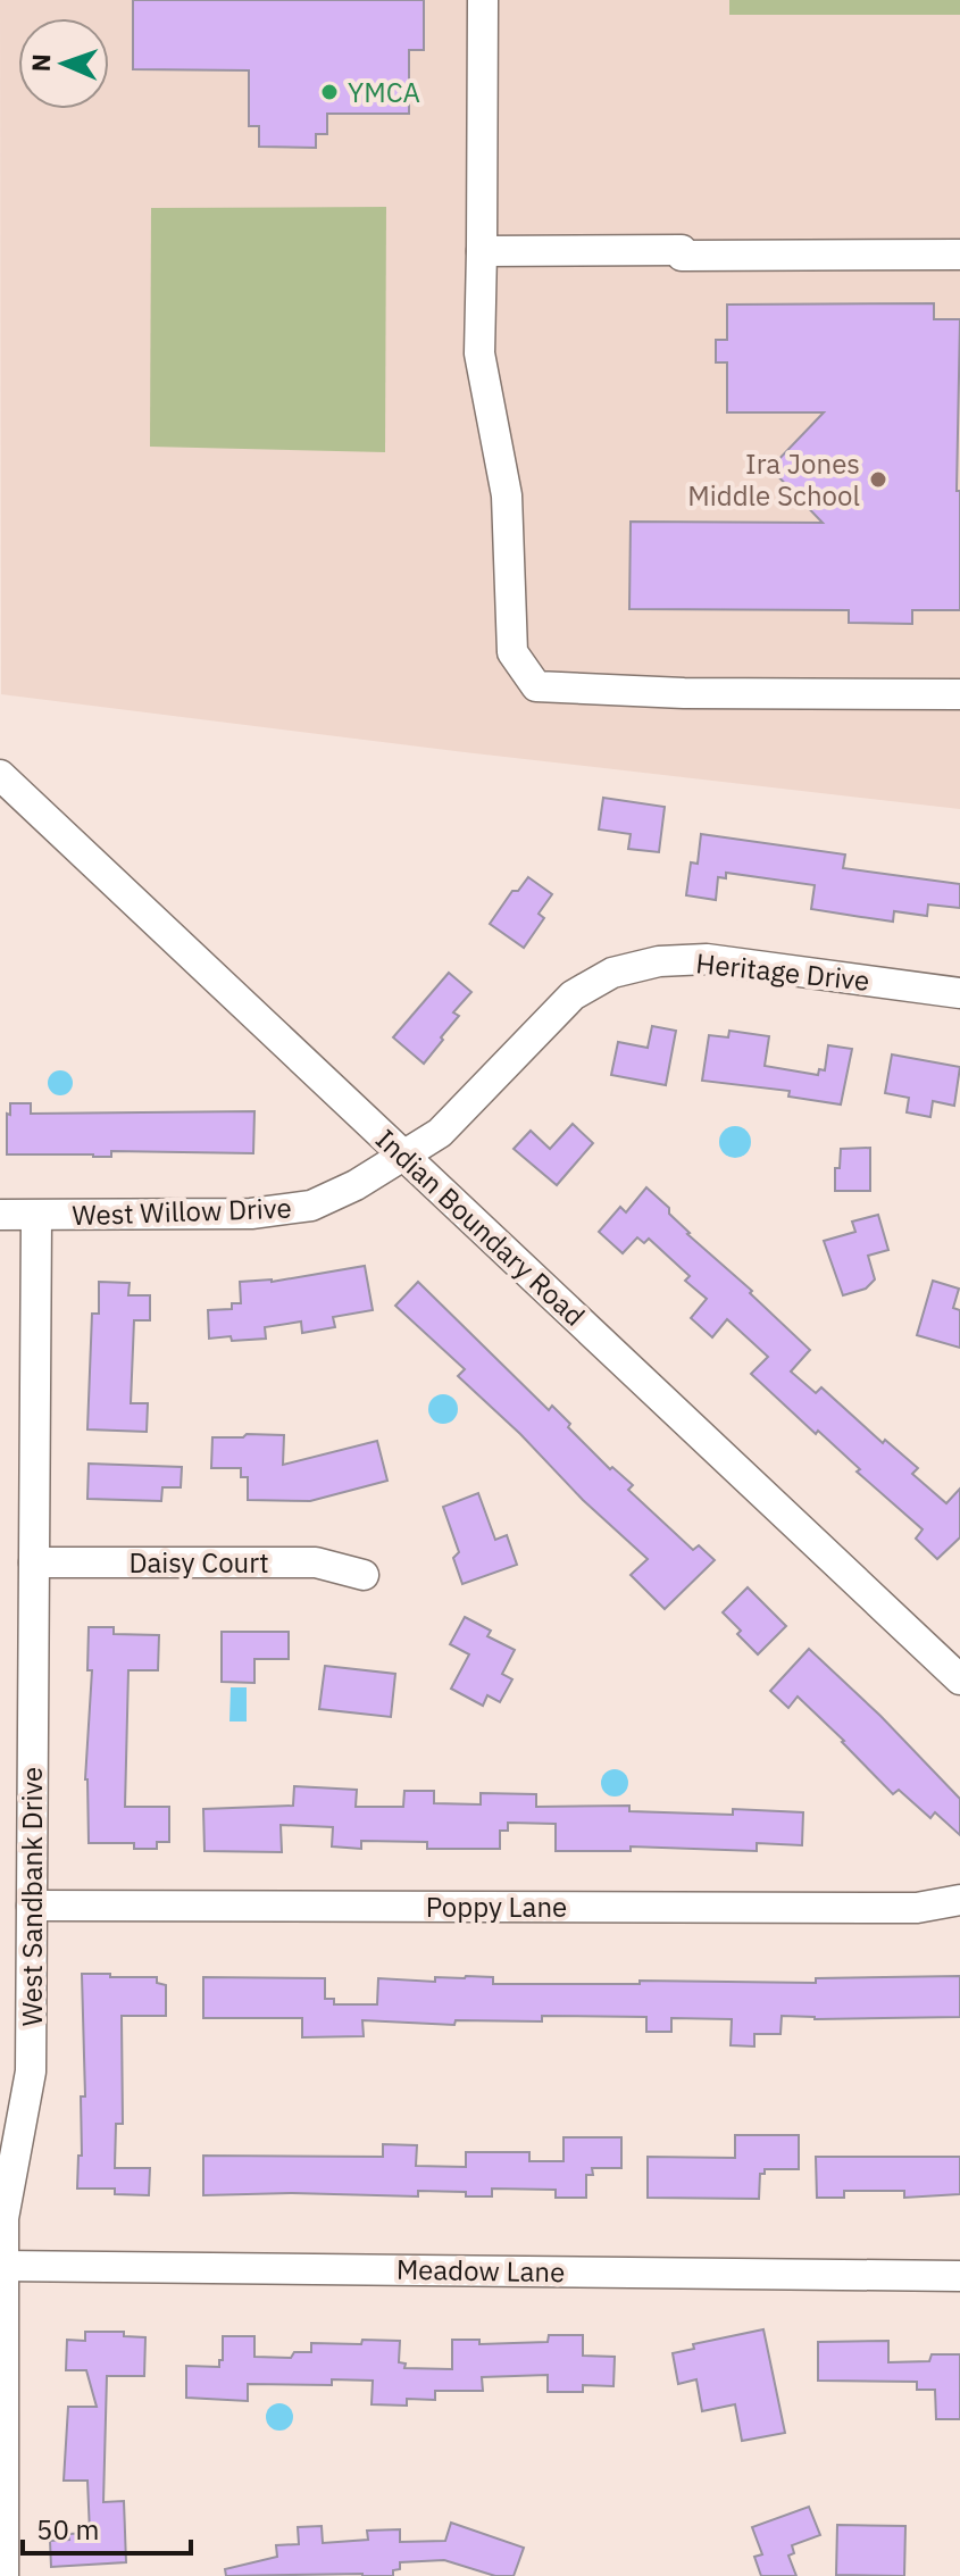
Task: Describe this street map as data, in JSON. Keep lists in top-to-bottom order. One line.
{"streets":{"street":["Heritage Drive","West Willow Drive","Indian Boundary Road","Daisy Court","West Sandbank Drive","Poppy Lane","Meadow Lane"]},"crossings":[["Heritage Drive","West Willow Drive"],["Heritage Drive","Indian Boundary Road"],["West Willow Drive","Indian Boundary Road"],["West Willow Drive","West Sandbank Drive"],["Daisy Court","West Sandbank Drive"],["West Sandbank Drive","Poppy Lane"],["West Sandbank Drive","Meadow Lane"]],"places":["YMCA","Ira Jones Middle School"],"scale_bar":"50 m","north":"left"}
